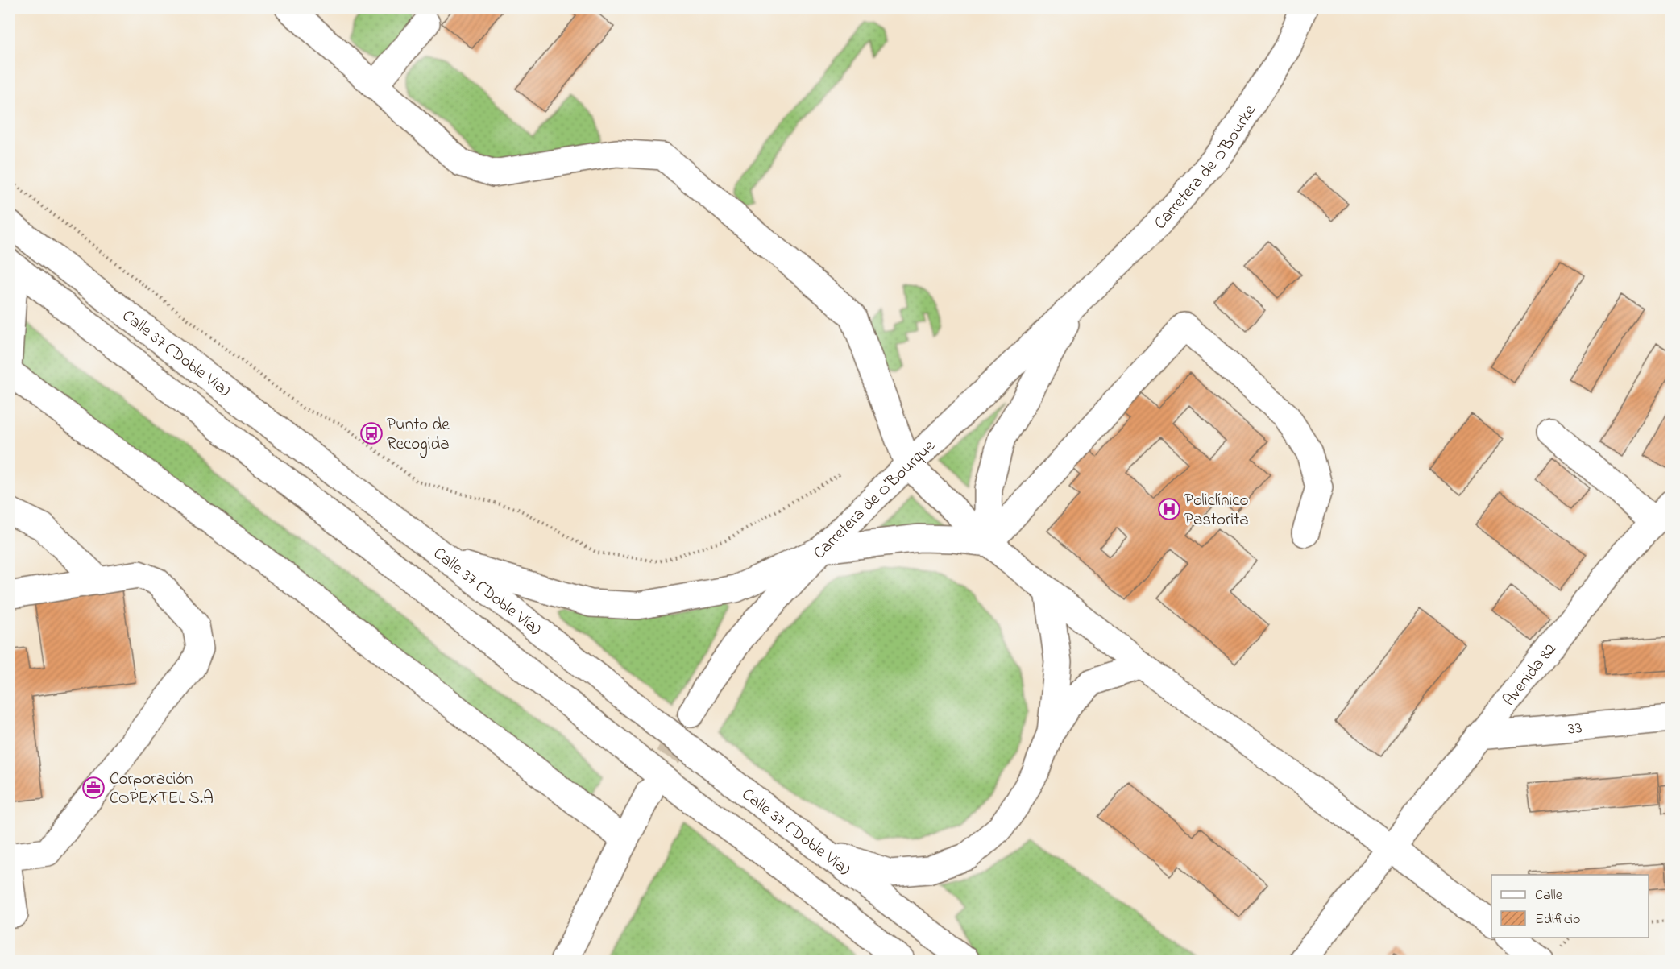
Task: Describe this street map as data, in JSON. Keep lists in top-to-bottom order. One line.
{"streets":{"main road":["Carretera de O'Bourke","Calle 37 (Doble Vía)","Carretera de O'Bourque","Avenida 82","33"]},"crossings":[["Carretera de O'Bourke","Carretera de O'Bourque"],["Avenida 82","33"]],"places":{"bus stop":["Punto de Recogida"],"hospital":["Policlínico Pastorita"],"office":["Corporación COPEXTEL S.A"]},"legend":["Calle","Edificio"]}
